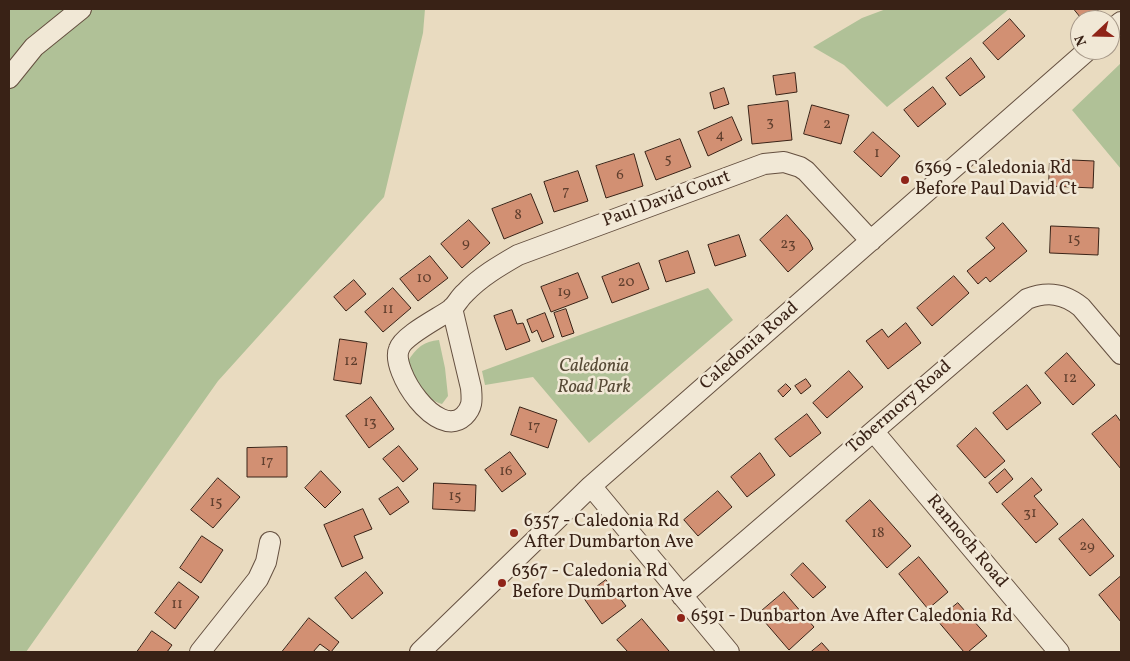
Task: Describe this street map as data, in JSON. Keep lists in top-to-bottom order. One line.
{"streets":{"street":["Paul David Court","Caledonia Road","Tobermory Road","Rannoch Road"]},"crossings":[["Paul David Court","Caledonia Road"],["Tobermory Road","Rannoch Road"]],"parks":["Caledonia Road Park"],"places":["6369 - Caledonia Rd Before Paul David Ct","6357 - Caledonia Rd After Dumbarton Ave","6367 - Caledonia Rd Before Dumbarton Ave","6591 - Dunbarton Ave After Caledonia Rd"],"house_numbers":["3","2","4","1","5","6","7","8","15","9","23","10","20","19","11","12","12","13","17","17","16","15","15","31","18","29","11"],"north":"left"}
